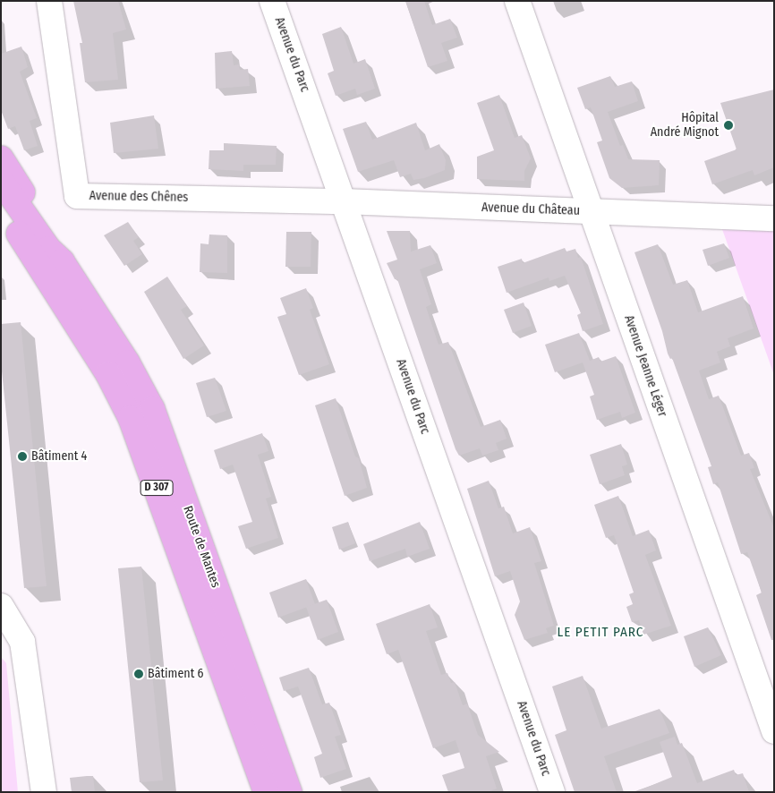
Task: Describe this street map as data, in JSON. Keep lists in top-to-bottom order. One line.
{"streets":{"main road":["D 307","Route de Mantes"],"street":["Avenue du Parc","Avenue des Chênes","Avenue du Château","Avenue Jeanne Léger"]},"crossings":[["Avenue du Parc","Avenue des Chênes"],["Avenue du Parc","Avenue du Château"],["Avenue des Chênes","Avenue du Château"],["Avenue du Château","Avenue Jeanne Léger"],["D 307","Route de Mantes"]],"districts":["LE PETIT PARC"],"places":["Hôpital André Mignot","Bâtiment 4","Bâtiment 6"]}
